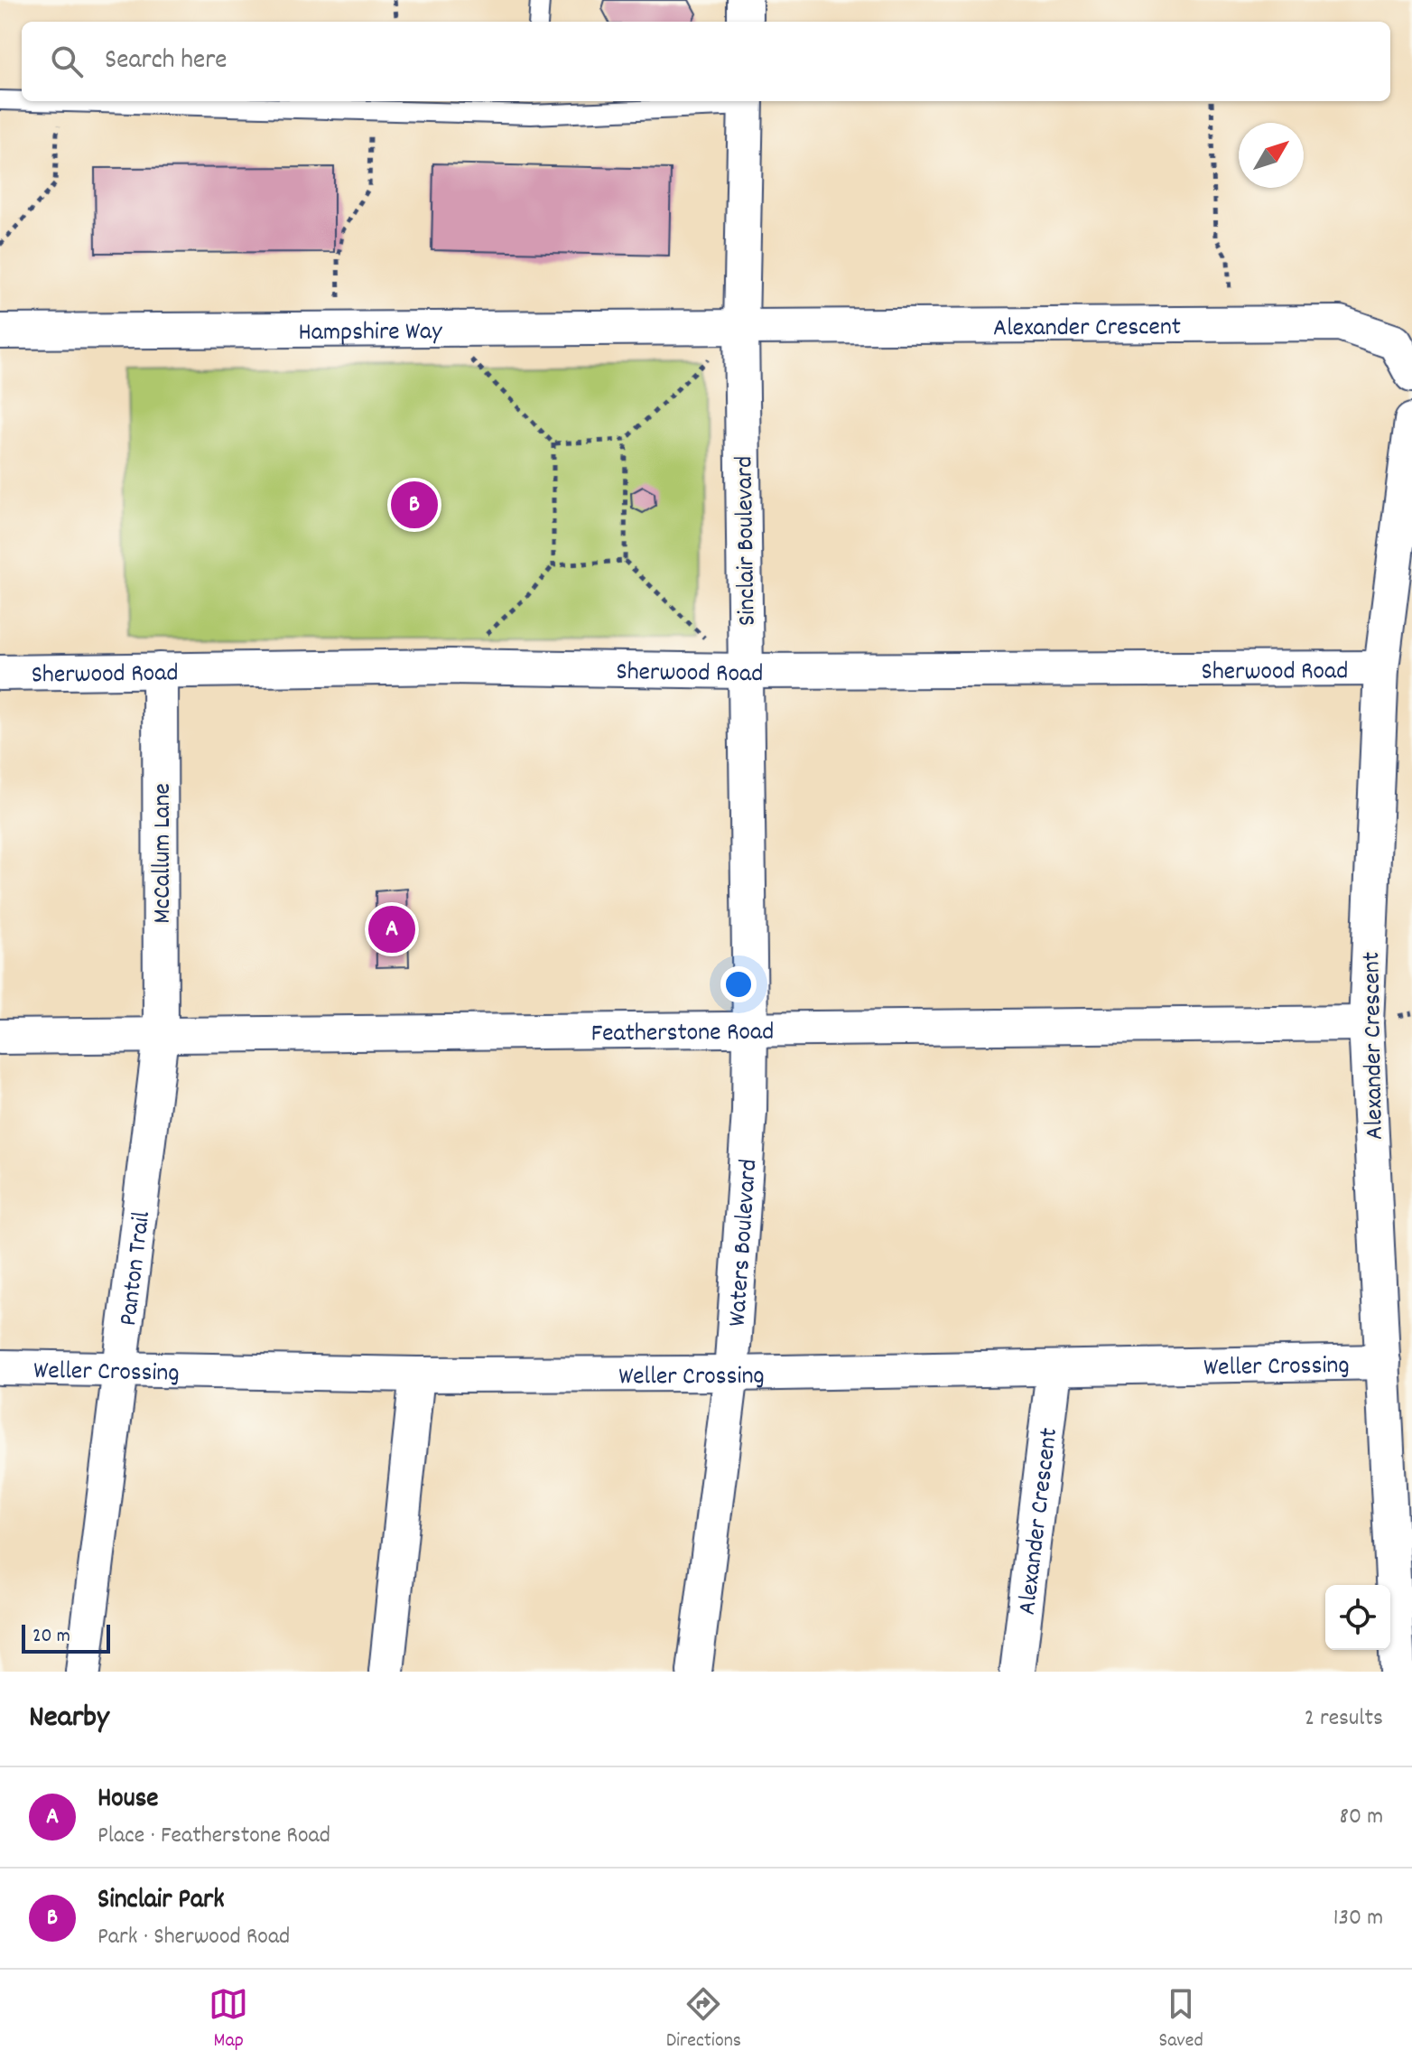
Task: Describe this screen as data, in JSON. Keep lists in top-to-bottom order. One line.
{"streets":{"street":["Alexander Crescent","Hampshire Way","Sinclair Boulevard","Sherwood Road","McCallum Lane","Featherstone Road","Waters Boulevard","Panton Trail","Weller Crossing"]},"crossings":[["Alexander Crescent","Hampshire Way"],["Alexander Crescent","Sinclair Boulevard"],["Alexander Crescent","Sherwood Road"],["Alexander Crescent","Featherstone Road"],["Alexander Crescent","Weller Crossing"],["Hampshire Way","Sinclair Boulevard"],["Sinclair Boulevard","Sherwood Road"],["Sinclair Boulevard","Featherstone Road"],["Sinclair Boulevard","Waters Boulevard"],["Sherwood Road","McCallum Lane"],["McCallum Lane","Featherstone Road"],["McCallum Lane","Panton Trail"],["Featherstone Road","Waters Boulevard"],["Featherstone Road","Panton Trail"],["Waters Boulevard","Weller Crossing"],["Panton Trail","Weller Crossing"]],"scale_bar":"20 m","north":"top right","page":{"search":"Search here","pins":["B","A"],"scale":"20 m","heading":["Nearby","2 results"],"list":[{"mark":"A","name":"House","note":"Place · Featherstone Road","value":"80 m"},{"mark":"B","name":"Sinclair Park","note":"Park · Sherwood Road","value":"130 m"}],"nav":["Map","Directions","Saved"]}}
